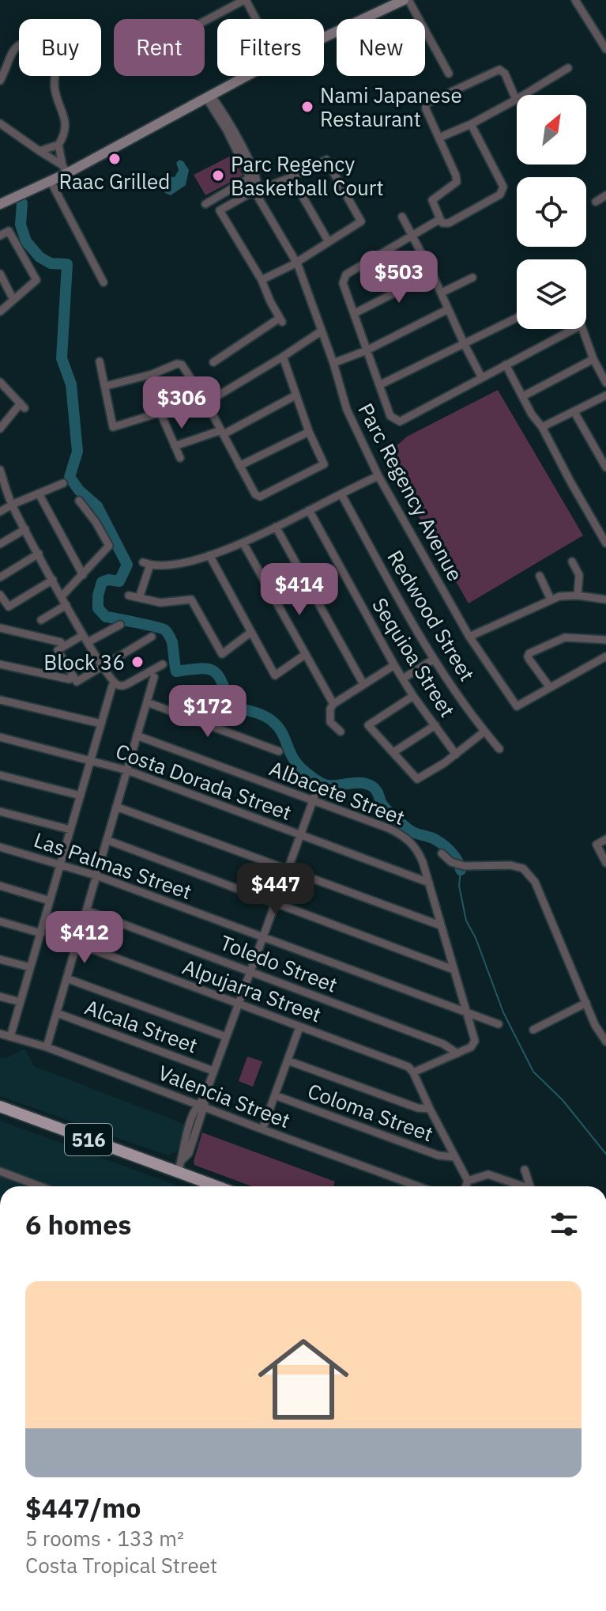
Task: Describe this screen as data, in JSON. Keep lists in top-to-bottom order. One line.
{"streets":{"main road":["516"],"street":["Parc Regency Avenue","Redwood Street","Sequioa Street","Costa Dorada Street","Albacete Street","Las Palmas Street","Toledo Street","Alpujarra Street","Alcala Street","Valencia Street","Coloma Street"]},"crossings":[["Costa Dorada Street","Albacete Street"],["Albacete Street","Las Palmas Street"],["Albacete Street","Toledo Street"]],"places":["Nami Japanese Restaurant","Raac Grilled","Parc Regency Basketball Court","Block 36"],"north":"top right","page":{"chip":["Buy","Rent","Filters","New"],"price":["$503","$306","$414","$172","$447","$412"],"heading":"6 homes","list":[{"name":"$447/mo","note":"5 rooms · 133 m² · Costa Tropical Street"}]}}
